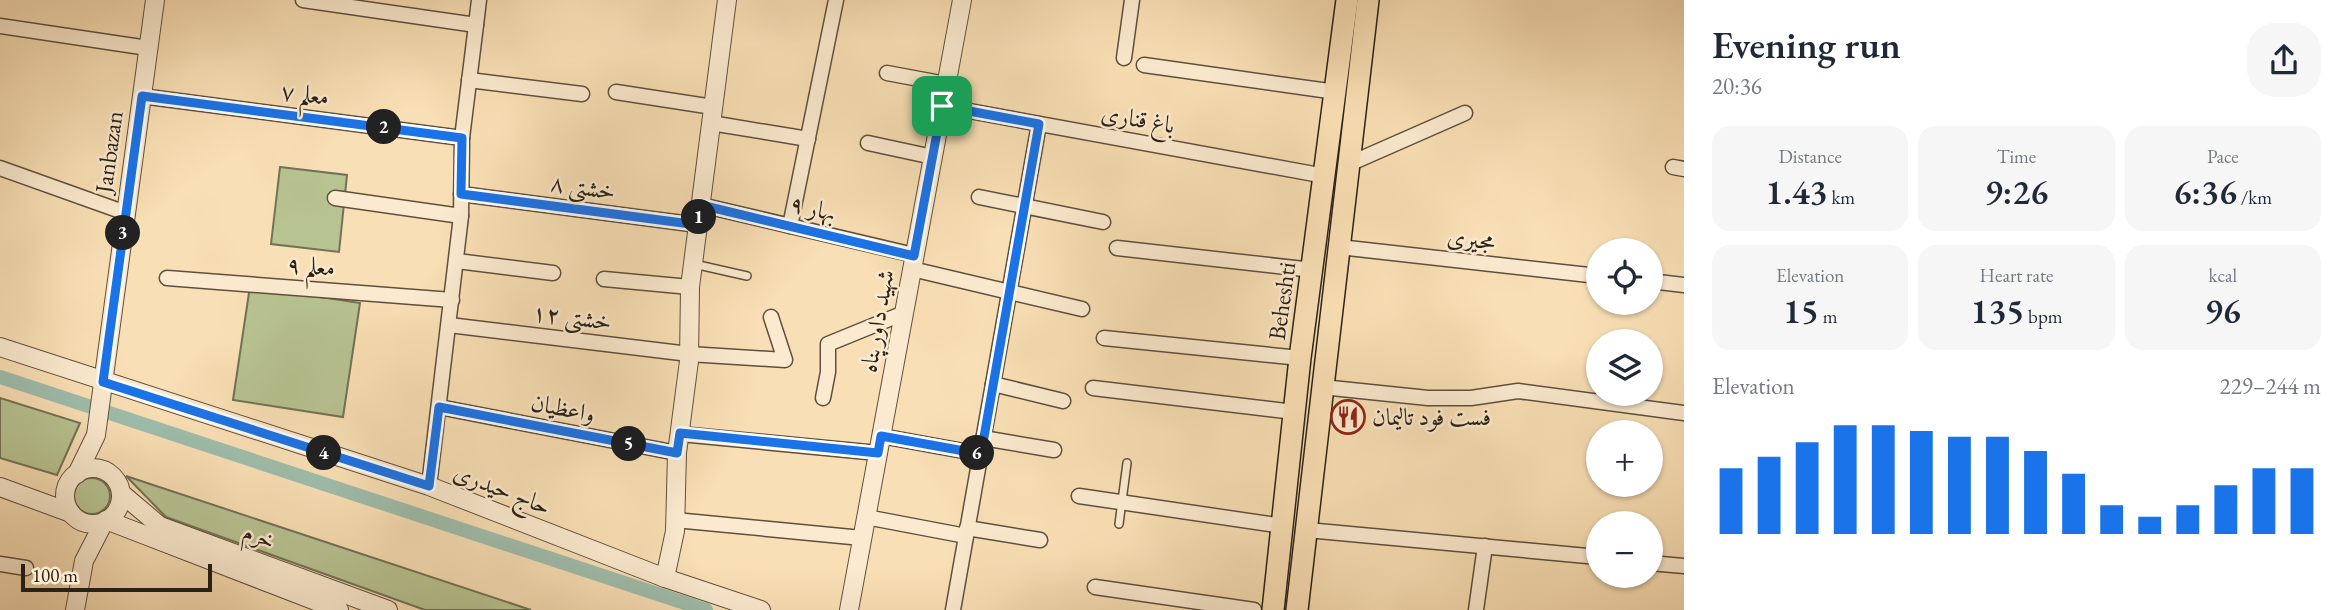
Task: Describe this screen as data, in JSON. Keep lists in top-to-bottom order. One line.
{"streets":{"main road":["Beheshti"],"street":["معلم ۷","باغ قناری","Janbazan","خشتی ۸","بهار ۹","مجیری","معلم ۹","خشتی ۱۲","شهید داورپناه","واعظیان","حاج حیدری","خرم"]},"crossings":[["معلم ۷","Janbazan"],["باغ قناری","Beheshti"],["باغ قناری","شهید داورپناه"],["Janbazan","حاج حیدری"],["بهار ۹","شهید داورپناه"],["مجیری","Beheshti"]],"places":{"restaurant":["فست فود تالیمان"]},"scale_bar":"100 m","page":{"heading":["Evening run","20:36"],"pins":["2","1","3","5","4","6"],"stats":[["Distance","1.43 km"],["Time","9:26"],["Pace","6:36 /km"],["Elevation","15 m"],["Heart rate","135 bpm"],["kcal","96"]],"map_buttons":["+","−"],"chart":["Elevation","229–244 m"],"scale":"100 m"}}
